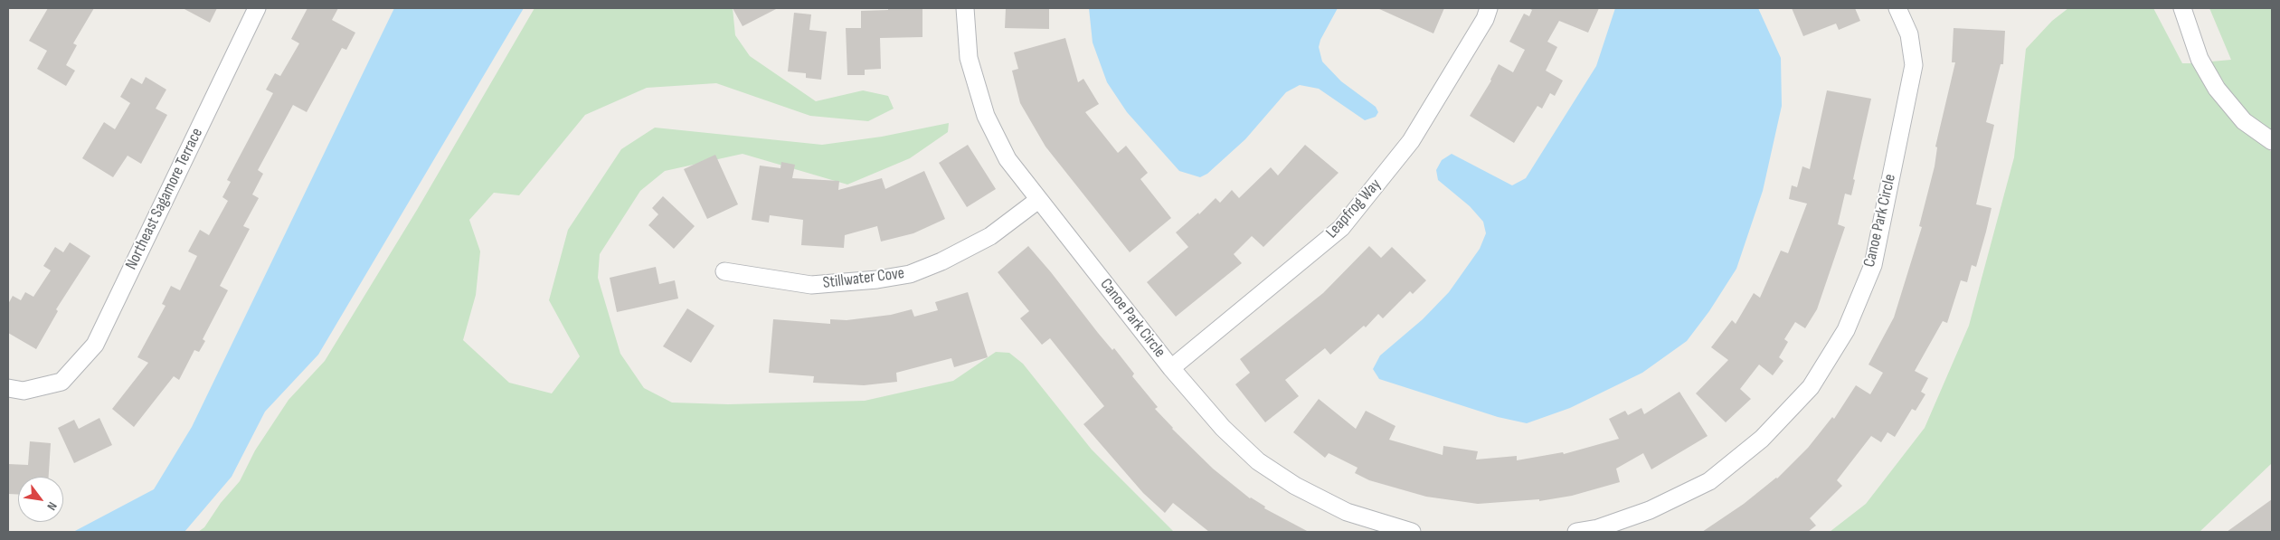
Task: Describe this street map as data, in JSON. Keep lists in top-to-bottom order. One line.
{"streets":{"street":["Northeast Sagamore Terrace","Leapfrog Way","Canoe Park Circle","Stillwater Cove"]},"crossings":[["Leapfrog Way","Canoe Park Circle"],["Canoe Park Circle","Stillwater Cove"]],"north":"bottom right"}
